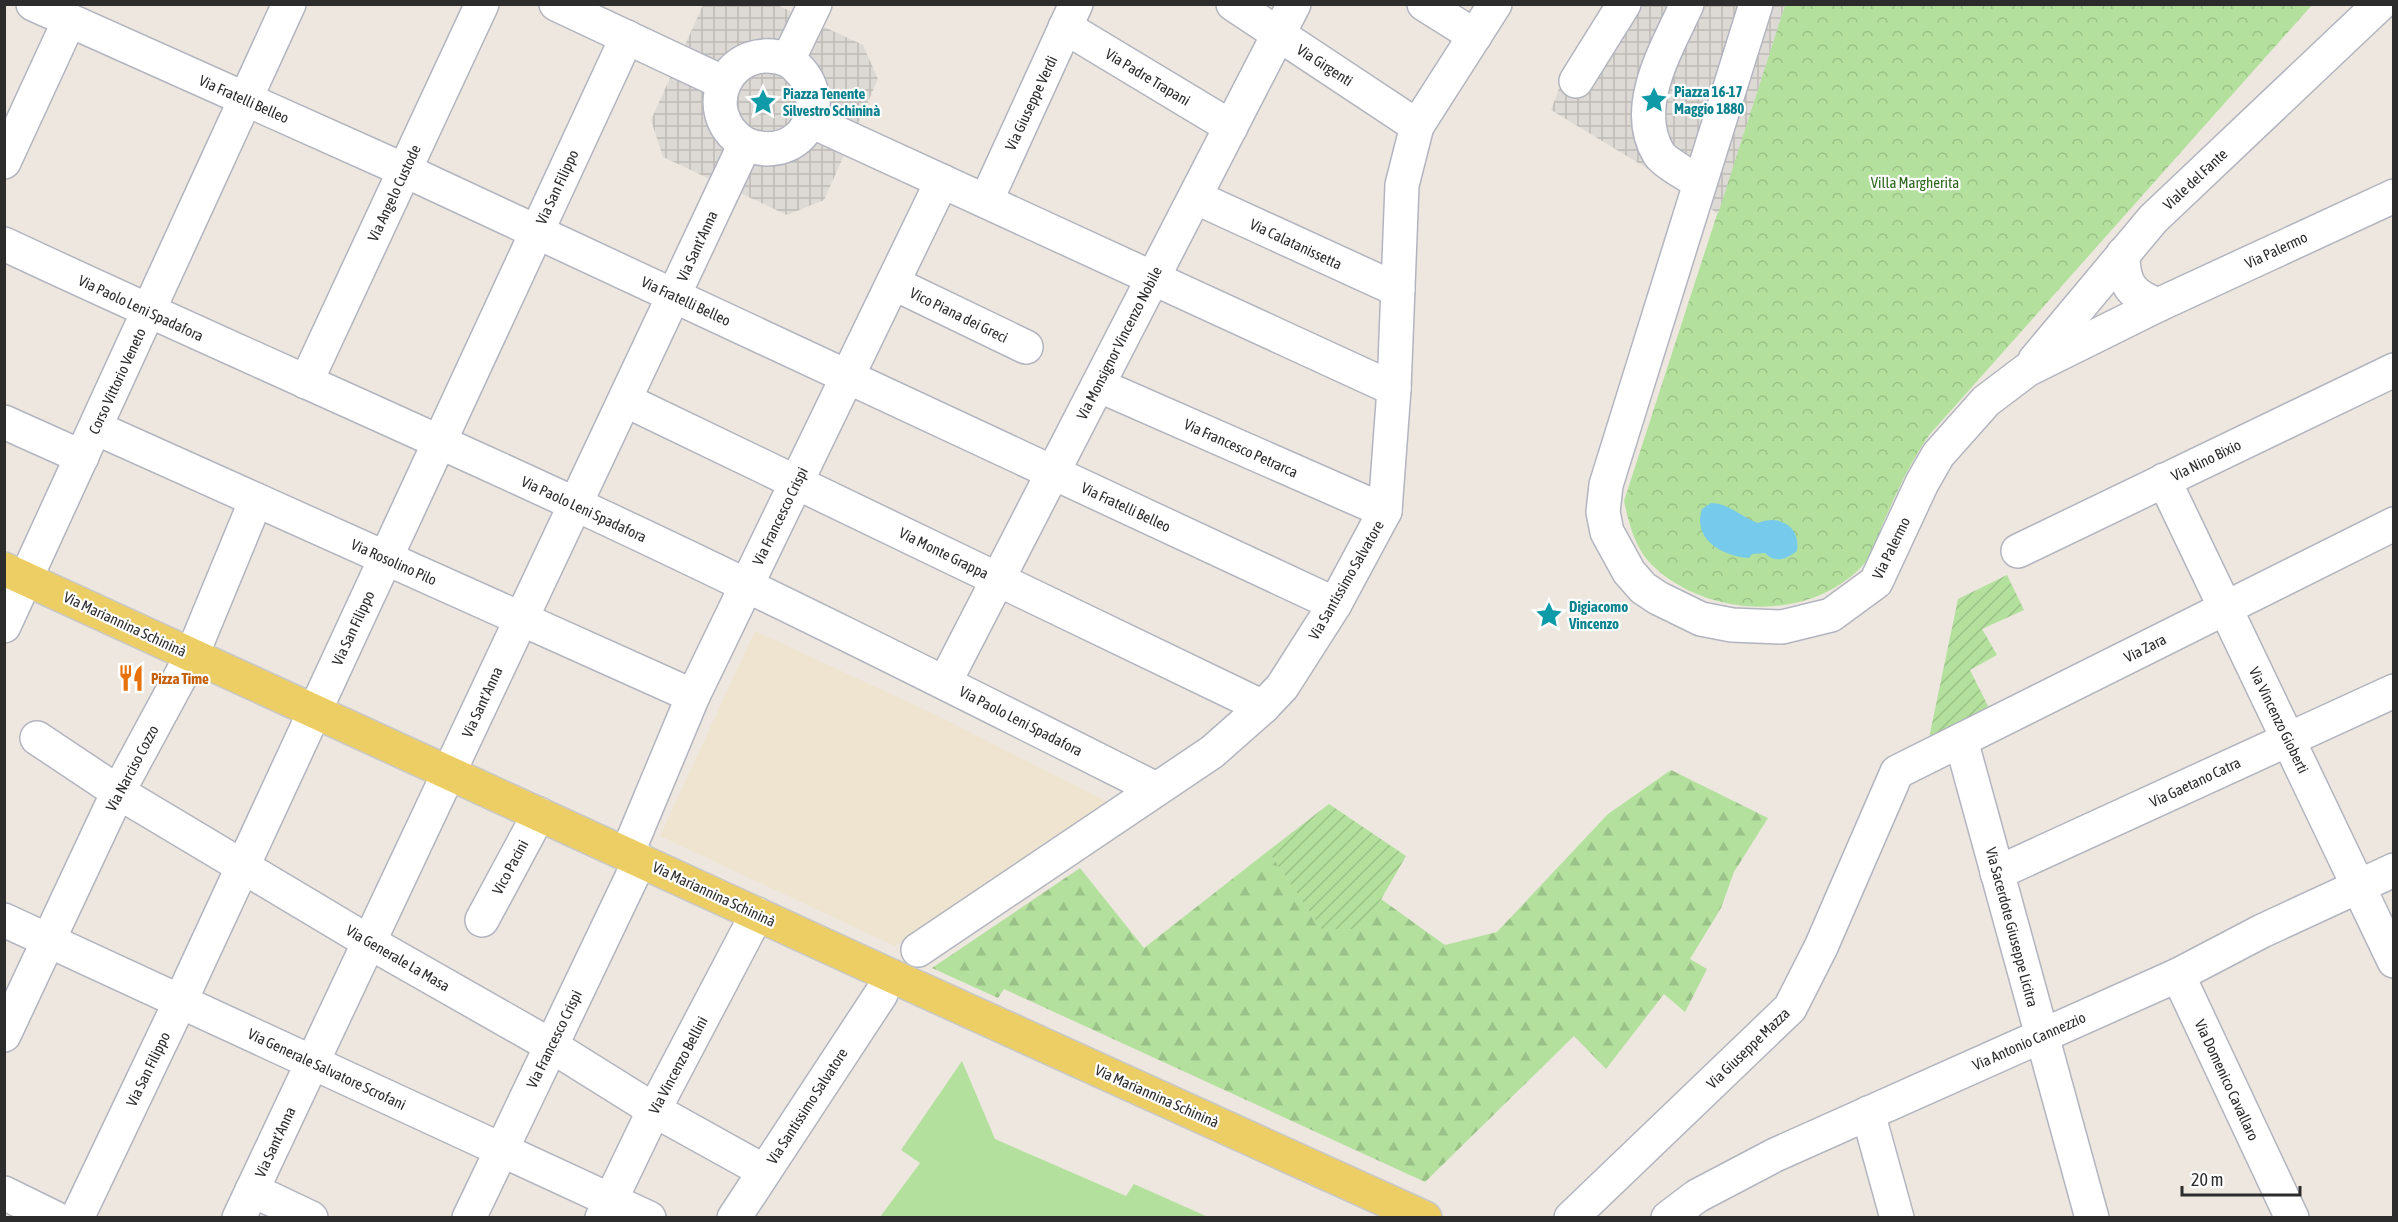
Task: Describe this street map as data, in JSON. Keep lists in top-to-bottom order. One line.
{"streets":{"main road":["Via Mariannina Schininà"],"street":["Via Girgenti","Via Padre Trapani","Via Fratelli Belleo","Via Giuseppe Verdi","Viale del Fante","Via San Filippo","Via Angelo Custode","Via Calatanissetta","Via Sant'Anna","Via Palermo","Via Paolo Leni Spadafora","Vico Piana dei Greci","Via Monsignor Vincenzo Nobile","Corso Vittorio Veneto","Via Francesco Petrarca","Via Nino Bixio","Via Francesco Crispi","Via Monte Grappa","Via Rosolino Pilo","Via Santissimo Salvatore","Via Zara","Via Vincenzo Gioberti","Via Narciso Cozzo","Via Gaetano Catra","Vico Pacini","Via Sacerdote Giuseppe Licitra","Via Generale La Masa","Via Antonio Cannezzio","Via Giuseppe Mazza","Via Vincenzo Bellini","Via Generale Salvatore Scrofani","Via Domenico Cavallaro"]},"crossings":[["Via Girgenti","Via Monsignor Vincenzo Nobile"],["Via Girgenti","Via Santissimo Salvatore"],["Via Padre Trapani","Via Giuseppe Verdi"],["Via Padre Trapani","Via Monsignor Vincenzo Nobile"],["Via Fratelli Belleo","Via San Filippo"],["Via Fratelli Belleo","Via Angelo Custode"],["Via Fratelli Belleo","Via Sant'Anna"],["Via Fratelli Belleo","Via Monsignor Vincenzo Nobile"],["Via Fratelli Belleo","Corso Vittorio Veneto"],["Via Fratelli Belleo","Via Francesco Crispi"],["Via Fratelli Belleo","Via Santissimo Salvatore"],["Viale del Fante","Via Palermo"],["Via San Filippo","Via Paolo Leni Spadafora"],["Via San Filippo","Via Rosolino Pilo"],["Via San Filippo","Via Mariannina Schininà"],["Via San Filippo","Via Generale La Masa"],["Via San Filippo","Via Generale Salvatore Scrofani"],["Via Angelo Custode","Via Paolo Leni Spadafora"],["Via Calatanissetta","Via Monsignor Vincenzo Nobile"],["Via Calatanissetta","Via Santissimo Salvatore"],["Via Sant'Anna","Via Paolo Leni Spadafora"],["Via Sant'Anna","Via Monte Grappa"],["Via Sant'Anna","Via Rosolino Pilo"],["Via Sant'Anna","Via Mariannina Schininà"],["Via Sant'Anna","Via Generale La Masa"],["Via Sant'Anna","Via Generale Salvatore Scrofani"],["Via Paolo Leni Spadafora","Via Monsignor Vincenzo Nobile"],["Via Paolo Leni Spadafora","Corso Vittorio Veneto"],["Via Paolo Leni Spadafora","Via Francesco Crispi"],["Via Paolo Leni Spadafora","Via Santissimo Salvatore"],["Vico Piana dei Greci","Via Francesco Crispi"],["Via Monsignor Vincenzo Nobile","Via Francesco Petrarca"],["Via Monsignor Vincenzo Nobile","Via Monte Grappa"],["Corso Vittorio Veneto","Via Rosolino Pilo"],["Corso Vittorio Veneto","Via Mariannina Schininà"],["Via Francesco Petrarca","Via Santissimo Salvatore"],["Via Nino Bixio","Via Vincenzo Gioberti"],["Via Francesco Crispi","Via Monte Grappa"],["Via Francesco Crispi","Via Rosolino Pilo"],["Via Francesco Crispi","Via Mariannina Schininà"],["Via Francesco Crispi","Via Generale La Masa"],["Via Francesco Crispi","Via Generale Salvatore Scrofani"],["Via Monte Grappa","Via Santissimo Salvatore"],["Via Rosolino Pilo","Via Narciso Cozzo"],["Via Santissimo Salvatore","Via Generale La Masa"],["Via Mariannina Schininà","Via Narciso Cozzo"],["Via Mariannina Schininà","Vico Pacini"],["Via Mariannina Schininà","Via Vincenzo Bellini"],["Via Zara","Via Vincenzo Gioberti"],["Via Zara","Via Sacerdote Giuseppe Licitra"],["Via Zara","Via Giuseppe Mazza"],["Via Vincenzo Gioberti","Via Gaetano Catra"],["Via Vincenzo Gioberti","Via Antonio Cannezzio"],["Via Narciso Cozzo","Via Generale La Masa"],["Via Narciso Cozzo","Via Generale Salvatore Scrofani"],["Via Gaetano Catra","Via Sacerdote Giuseppe Licitra"],["Via Sacerdote Giuseppe Licitra","Via Antonio Cannezzio"],["Via Generale La Masa","Via Vincenzo Bellini"],["Via Antonio Cannezzio","Via Domenico Cavallaro"],["Via Vincenzo Bellini","Via Generale Salvatore Scrofani"]],"parks":["Villa Margherita"],"places":{"place":["Piazza 16-17 Maggio 1880","Piazza Tenente Silvestro Schininà","Digiacomo Vincenzo"],"restaurant":["Pizza Time"]},"scale_bar":"20 m"}
